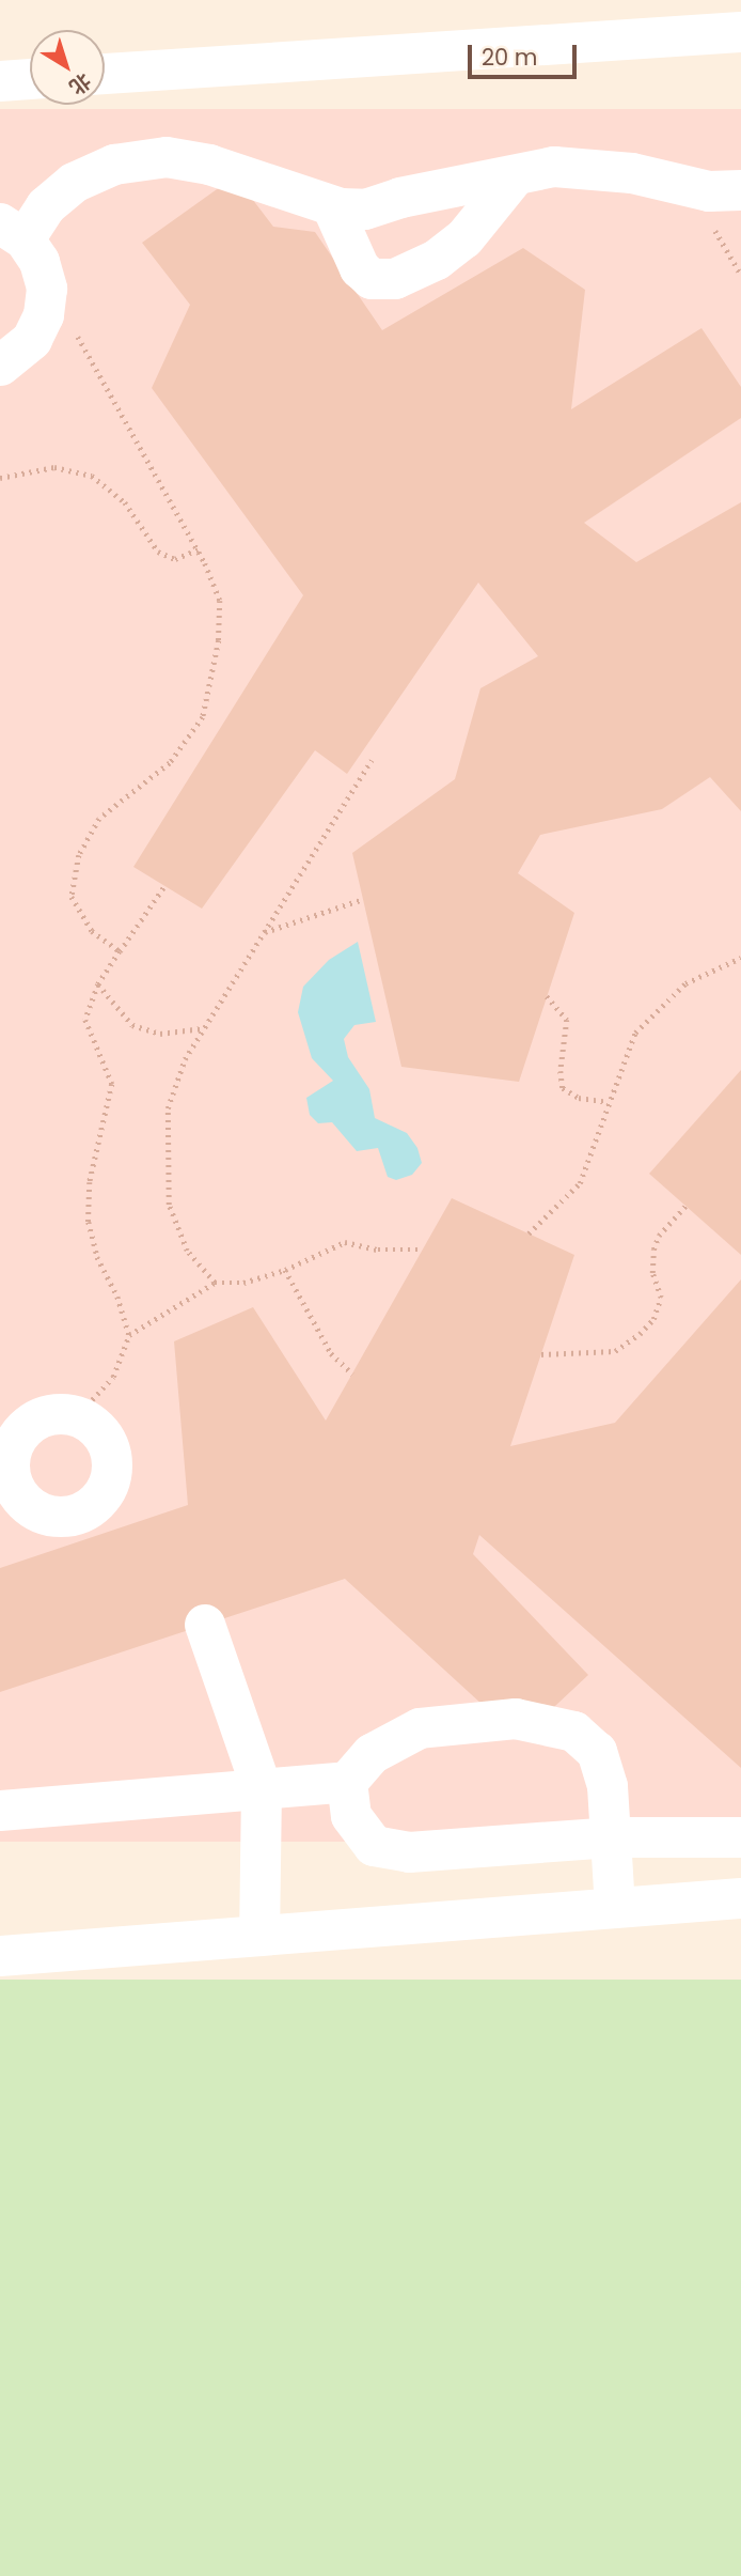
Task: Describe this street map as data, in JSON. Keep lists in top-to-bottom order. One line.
{"scale_bar":"20 m","north":"bottom right"}
